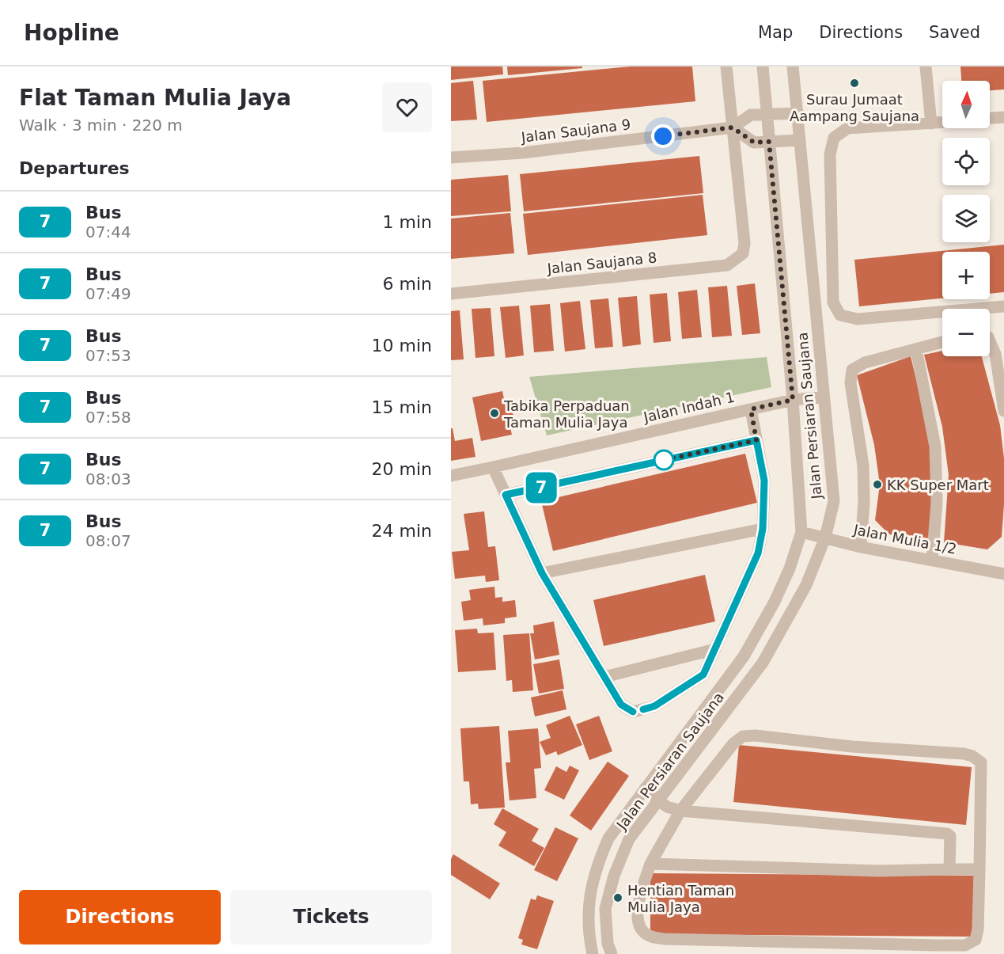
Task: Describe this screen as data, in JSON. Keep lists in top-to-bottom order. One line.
{"streets":{"street":["Jalan Saujana 9","Jalan Saujana 8","Jalan Indah 1","Jalan Persiaran Saujana","Jalan Mulia 1/2"]},"crossings":[["Jalan Saujana 9","Jalan Saujana 8"],["Jalan Indah 1","Jalan Persiaran Saujana"],["Jalan Persiaran Saujana","Jalan Mulia 1/2"]],"places":["Surau Jumaat Aampang Saujana","Tabika Perpaduan Taman Mulia Jaya","KK Super Mart","Hentian Taman Mulia Jaya"],"lines":["bus line 7"],"north":"top","page":{"header":"Hopline","nav":["Map","Directions","Saved"],"heading":[["Flat Taman Mulia Jaya","Walk · 3 min · 220 m"],"Departures"],"on_map":"7","map_buttons":["+","−"],"list":[{"mark":"7","name":"Bus","note":"07:44","value":"1 min"},{"mark":"7","name":"Bus","note":"07:49","value":"6 min"},{"mark":"7","name":"Bus","note":"07:53","value":"10 min"},{"mark":"7","name":"Bus","note":"07:58","value":"15 min"},{"mark":"7","name":"Bus","note":"08:03","value":"20 min"},{"mark":"7","name":"Bus","note":"08:07","value":"24 min"}],"buttons":["Directions","Tickets"]}}
